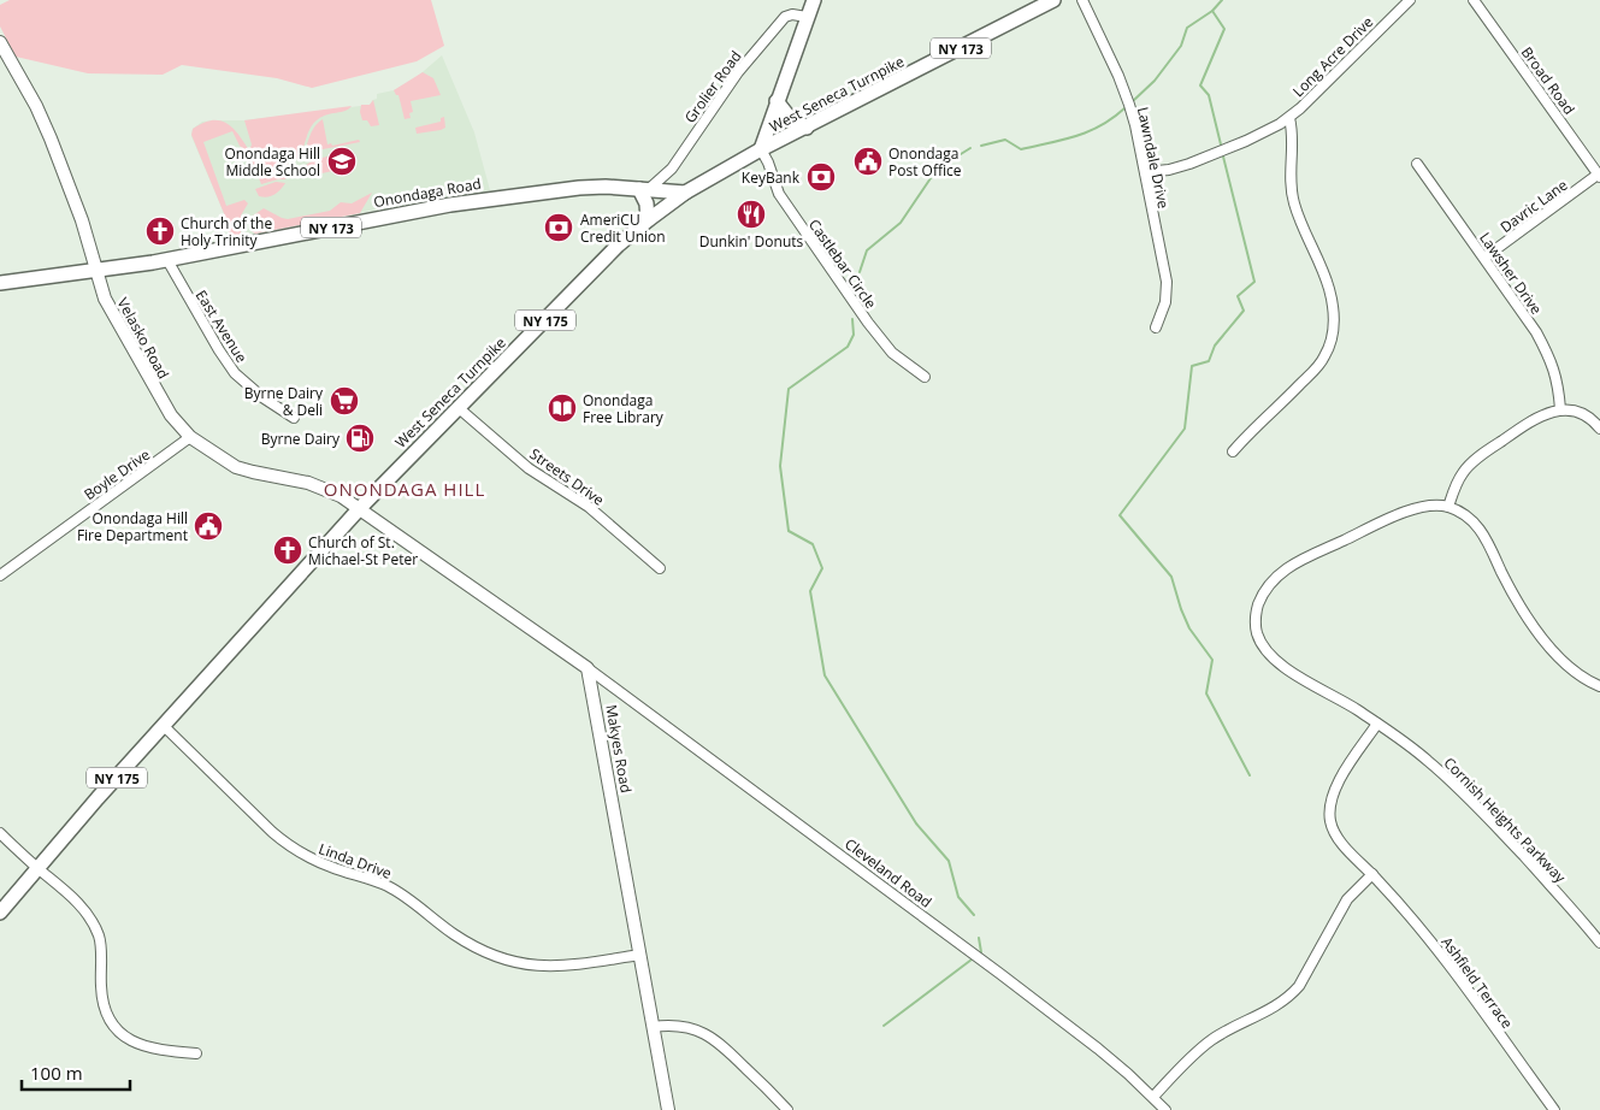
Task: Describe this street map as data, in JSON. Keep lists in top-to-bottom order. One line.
{"streets":{"main road":["NY 173","West Seneca Turnpike","Onondaga Road","NY 175"],"street":["Long Acre Drive","Broad Road","Grolier Road","Lawndale Drive","Davric Lane","Castlebar Circle","Lawsher Drive","East Avenue","Velasko Road","Boyle Drive","Streets Drive","Makyes Road","Cornish Heights Parkway","Linda Drive","Cleveland Road","Ashfield Terrace"]},"crossings":[["Broad Road","Davric Lane"],["Grolier Road","Onondaga Road"],["West Seneca Turnpike","Onondaga Road"],["West Seneca Turnpike","Castlebar Circle"],["West Seneca Turnpike","Velasko Road"],["West Seneca Turnpike","Streets Drive"],["West Seneca Turnpike","Linda Drive"],["Onondaga Road","East Avenue"],["Onondaga Road","Velasko Road"],["Davric Lane","Lawsher Drive"],["Velasko Road","Boyle Drive"],["Makyes Road","Linda Drive"],["Makyes Road","Cleveland Road"],["Cornish Heights Parkway","Ashfield Terrace"]],"districts":["ONONDAGA HILL"],"places":{"school or university":["Onondaga Hill Middle School"],"public building":["Onondaga Post Office","Onondaga Hill Fire Department"],"bank":["KeyBank","AmeriCU Credit Union"],"restaurant":["Dunkin' Donuts"],"church":["Church of the Holy Trinity","Church of St. Michael-St Peter"],"supermarket":["Byrne Dairy & Deli"],"library":["Onondaga Free Library"],"fuel station":["Byrne Dairy"]},"scale_bar":"100 m"}
